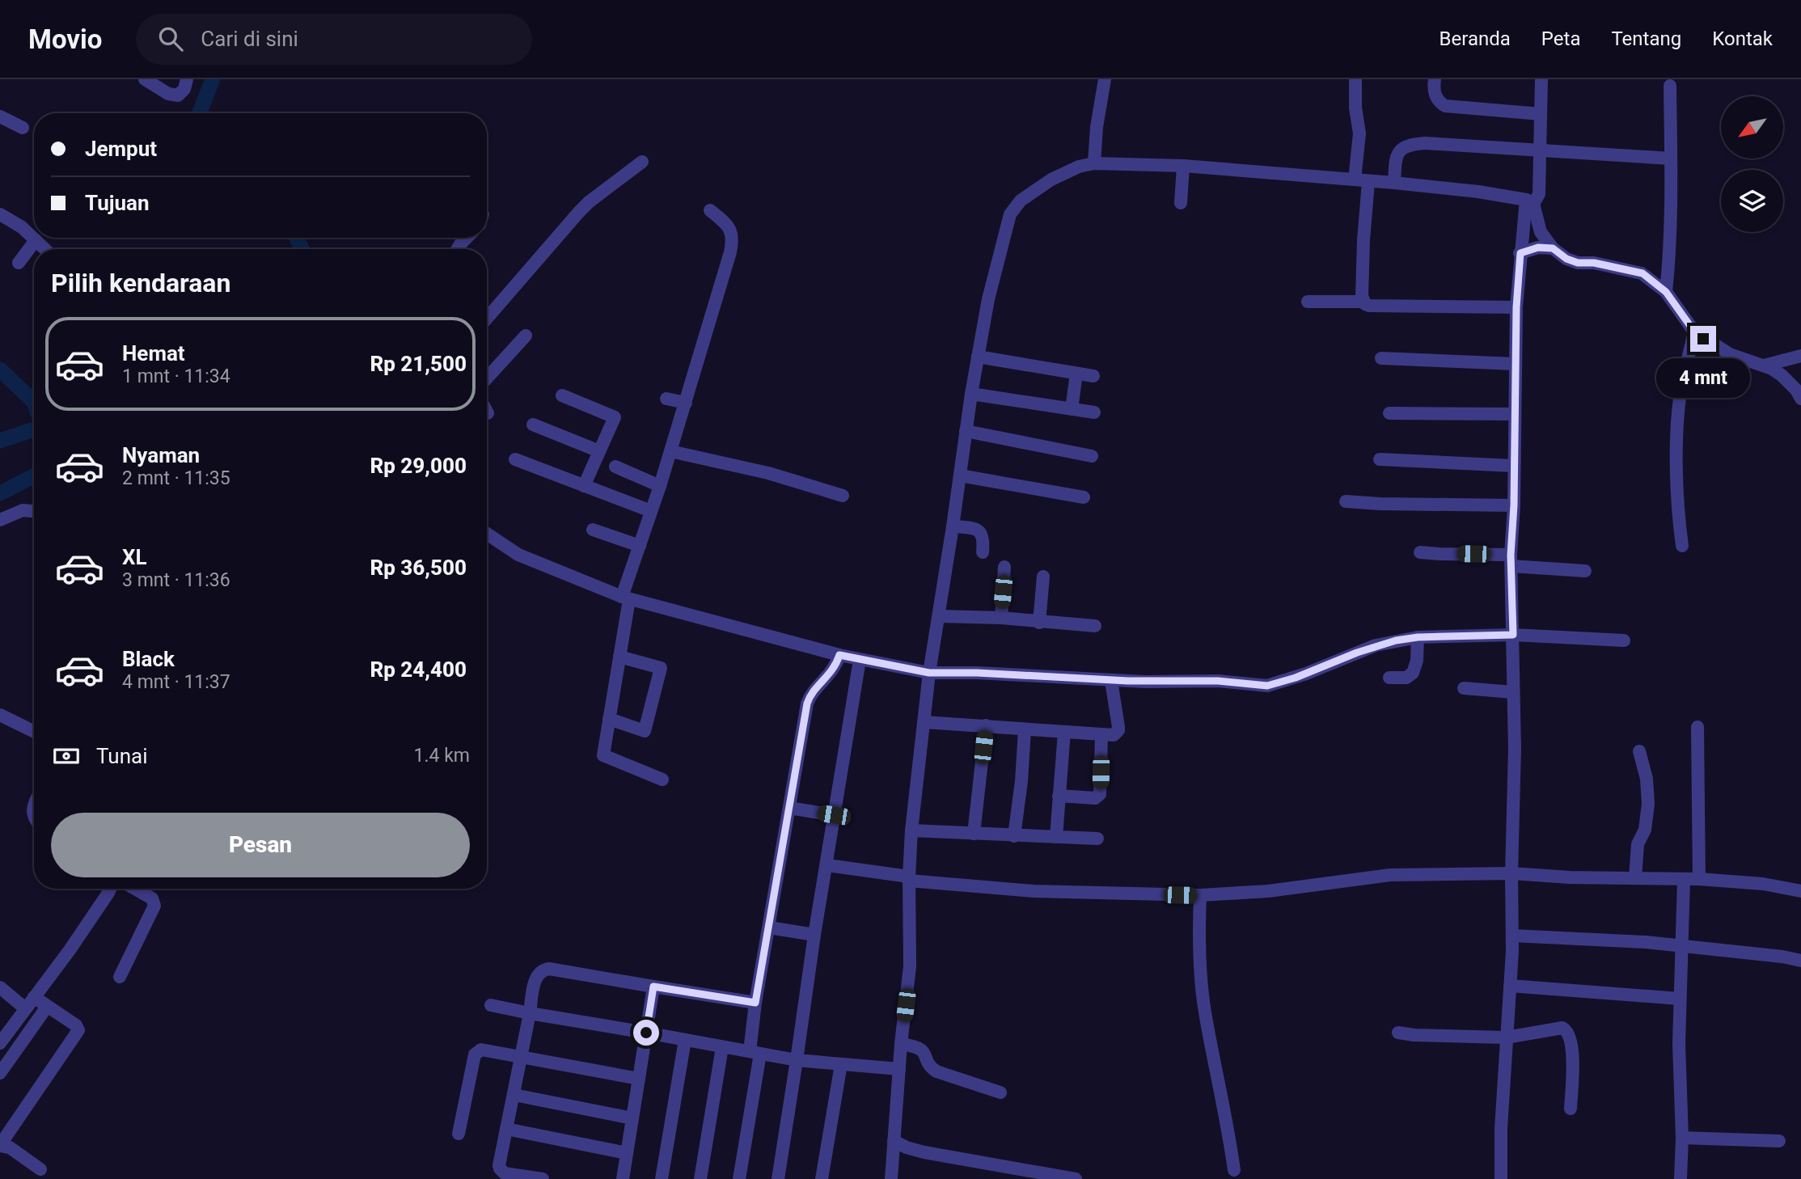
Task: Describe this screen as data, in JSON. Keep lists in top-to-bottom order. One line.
{"north":"bottom left","page":{"header":"Movio","search":"Cari di sini","nav":["Beranda","Peta","Tentang","Kontak"],"banner":["Jemput","Tujuan"],"heading":"Pilih kendaraan","list":[{"name":"Hemat","note":"1 mnt · 11:34","value":"Rp 21,500"},{"name":"Nyaman","note":"2 mnt · 11:35","value":"Rp 29,000"},{"name":"XL","note":"3 mnt · 11:36","value":"Rp 36,500"},{"name":"Black","note":"4 mnt · 11:37","value":"Rp 24,400"}],"bubble":"4 mnt","pay":["Tunai","1.4 km"],"buttons":"Pesan"}}
